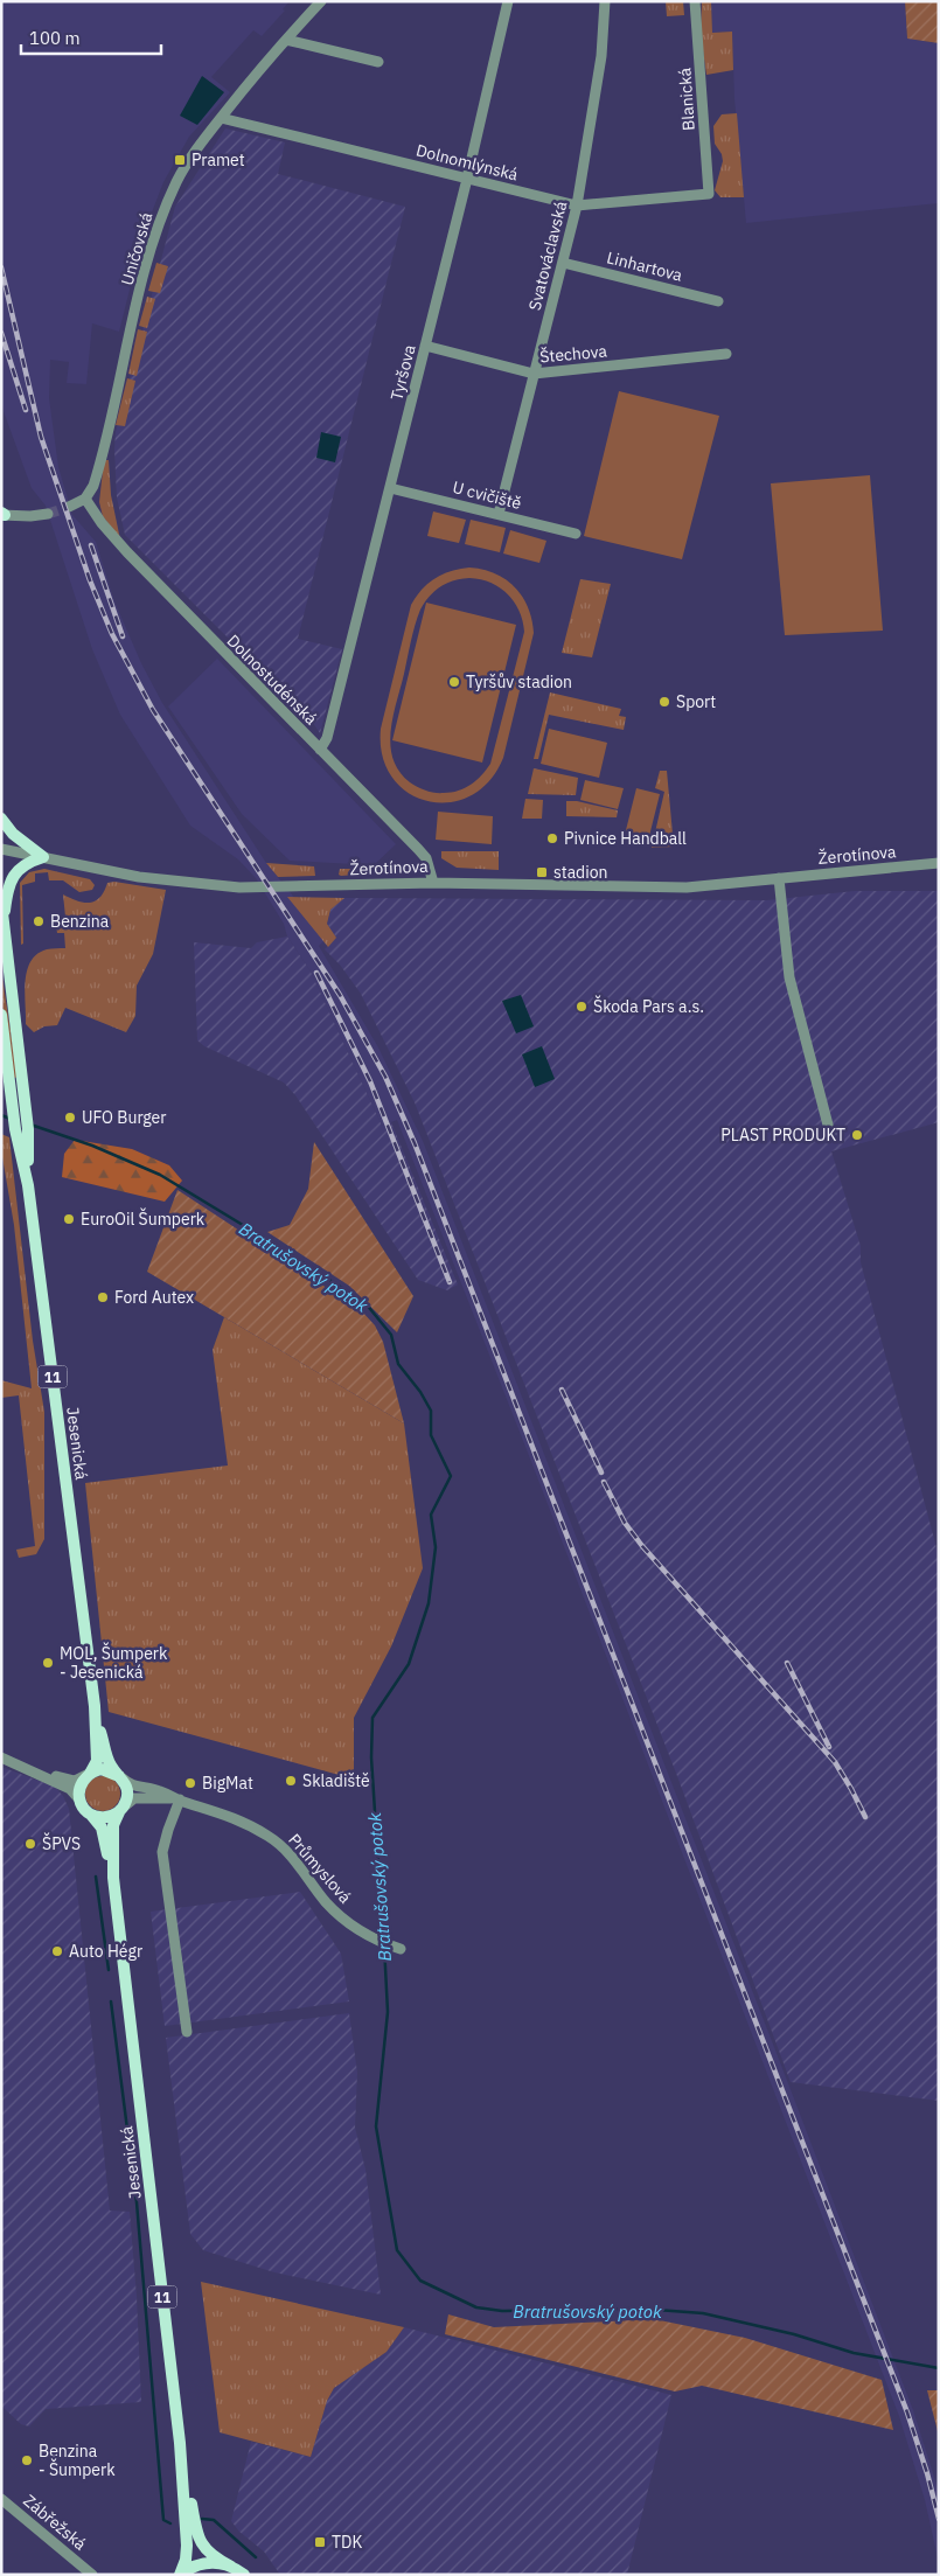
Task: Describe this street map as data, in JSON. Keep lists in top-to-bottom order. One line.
{"streets":{"main road":["11","Jesenická"],"street":["Blanická","Dolnomlýnská","Uničovská","Svatováclavská","Linhartova","Štechova","Tyršova","U cvičiště","Dolnostudénská","Žerotínova","Průmyslová","Zábřežská"]},"crossings":[["Blanická","Dolnomlýnská"],["Dolnomlýnská","Uničovská"],["Dolnomlýnská","Svatováclavská"],["Dolnomlýnská","Tyršova"],["Uničovská","Dolnostudénská"],["Svatováclavská","Linhartova"],["Svatováclavská","Štechova"],["Svatováclavská","U cvičiště"],["Štechova","Tyršova"],["Tyršova","U cvičiště"],["Tyršova","Dolnostudénská"],["Dolnostudénská","Žerotínova"],["11","Jesenická"],["Jesenická","Průmyslová"]],"water":["Bratrušovský potok"],"places":{"transit":["Pramet","stadion","TDK"],"other":["Tyršův stadion","Sport","Pivnice Handball","Benzina","Škoda Pars a.s.","UFO Burger","PLAST PRODUKT","EuroOil Šumperk","Ford Autex","MOL, Šumperk - Jesenická","Skladiště","BigMat","ŠPVS","Auto Hégr","Benzina - Šumperk"]},"scale_bar":"100 m"}
